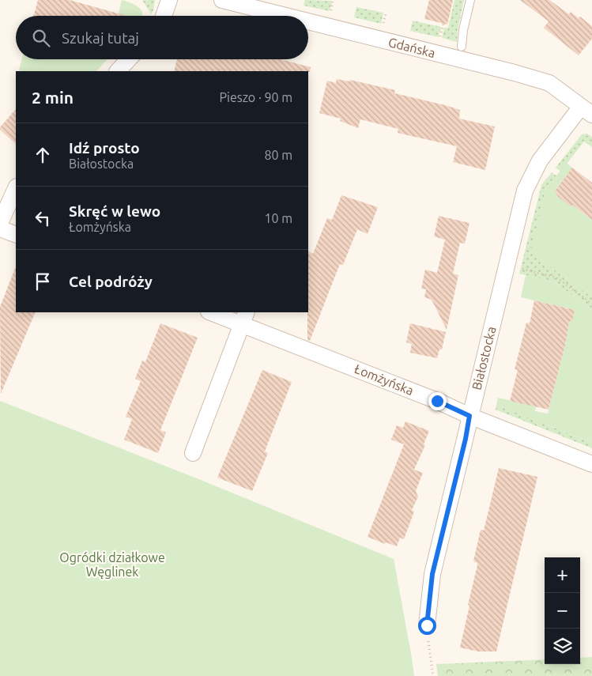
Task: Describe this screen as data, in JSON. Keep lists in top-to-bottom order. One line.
{"streets":{"street":["Gdańska","Białostocka","Łomżyńska"]},"crossings":[["Gdańska","Białostocka"],["Białostocka","Łomżyńska"]],"parks":["Ogródki działkowe Węglinek"],"page":{"search":"Szukaj tutaj","heading":["2 min","Pieszo · 90 m"],"list":[["Idź prosto","Białostocka","80 m"],["Skręć w lewo","Łomżyńska","10 m"],"Cel podróży"],"map_buttons":["+","−"]}}
